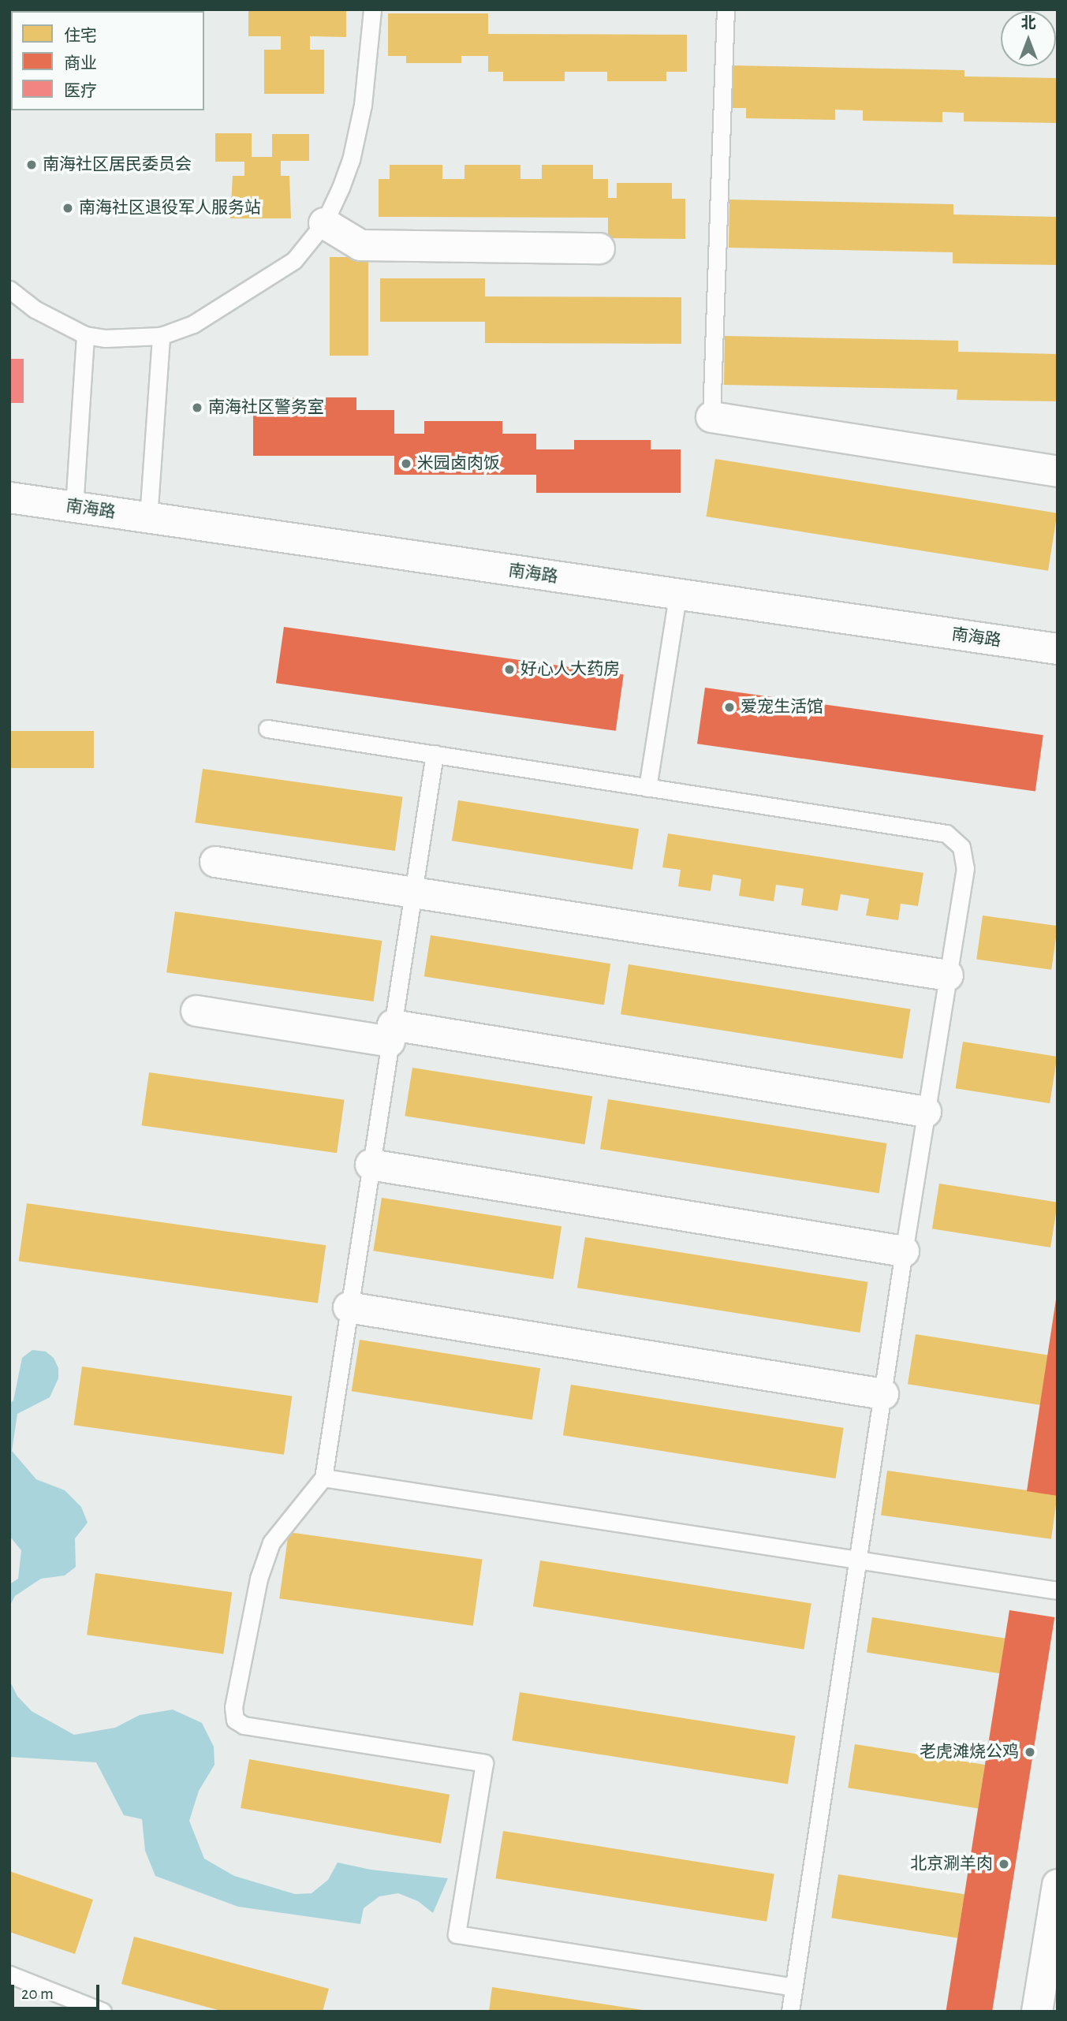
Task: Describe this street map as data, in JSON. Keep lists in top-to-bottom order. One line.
{"streets":{"street":["南海路"]},"places":["南海社区居民委员会","南海社区退役军人服务站","南海社区警务室","米园卤肉饭","好心人大药房","爱宠生活馆","老虎滩烧公鸡","北京涮羊肉"],"legend":["住宅","商业","医疗"],"scale_bar":"20 m","north":"top"}
